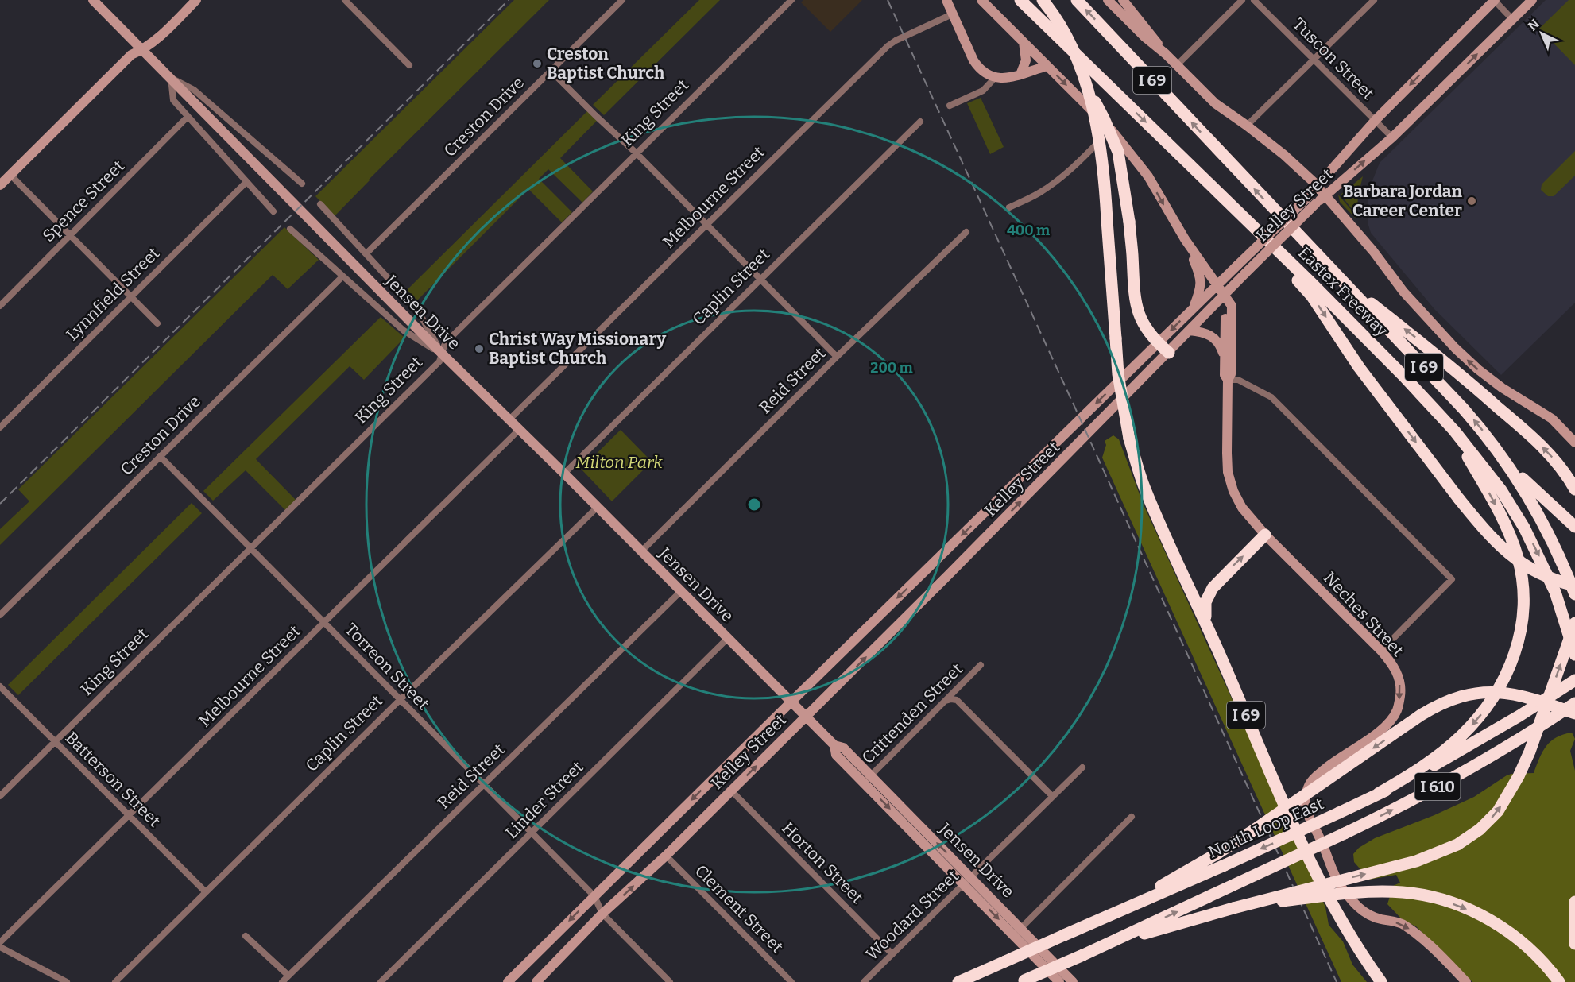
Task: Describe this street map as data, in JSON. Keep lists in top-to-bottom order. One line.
{"streets":{"highway":["I 69","Eastex Freeway","I 610","North Loop East"],"main road":["Kelley Street","Jensen Drive","Neches Street"],"street":["Tuscon Street","King Street","Creston Drive","Melbourne Street","Spence Street","Caplin Street","Lynnfield Street","Reid Street","Torreon Street","Crittenden Street","Batterson Street","Linder Street","Horton Street","Clement Street","Woodard Street"]},"crossings":[["Tuscon Street","Kelley Street"],["King Street","Jensen Drive"],["King Street","Torreon Street"],["King Street","Batterson Street"],["Creston Drive","Torreon Street"],["Melbourne Street","Jensen Drive"],["Melbourne Street","Torreon Street"],["Melbourne Street","Batterson Street"],["Kelley Street","Jensen Drive"],["Kelley Street","Neches Street"],["Kelley Street","Torreon Street"],["Kelley Street","Horton Street"],["Kelley Street","Clement Street"],["Caplin Street","Jensen Drive"],["Caplin Street","Torreon Street"],["Caplin Street","Batterson Street"],["Jensen Drive","Reid Street"],["Jensen Drive","Crittenden Street"],["Jensen Drive","Linder Street"],["Jensen Drive","Woodard Street"],["Reid Street","Torreon Street"],["Torreon Street","Linder Street"],["Horton Street","Woodard Street"]],"parks":["Milton Park"],"places":["Creston Baptist Church","Barbara Jordan Career Center","Christ Way Missionary Baptist Church"],"north":"top left","rings":["400 m","200 m"]}
